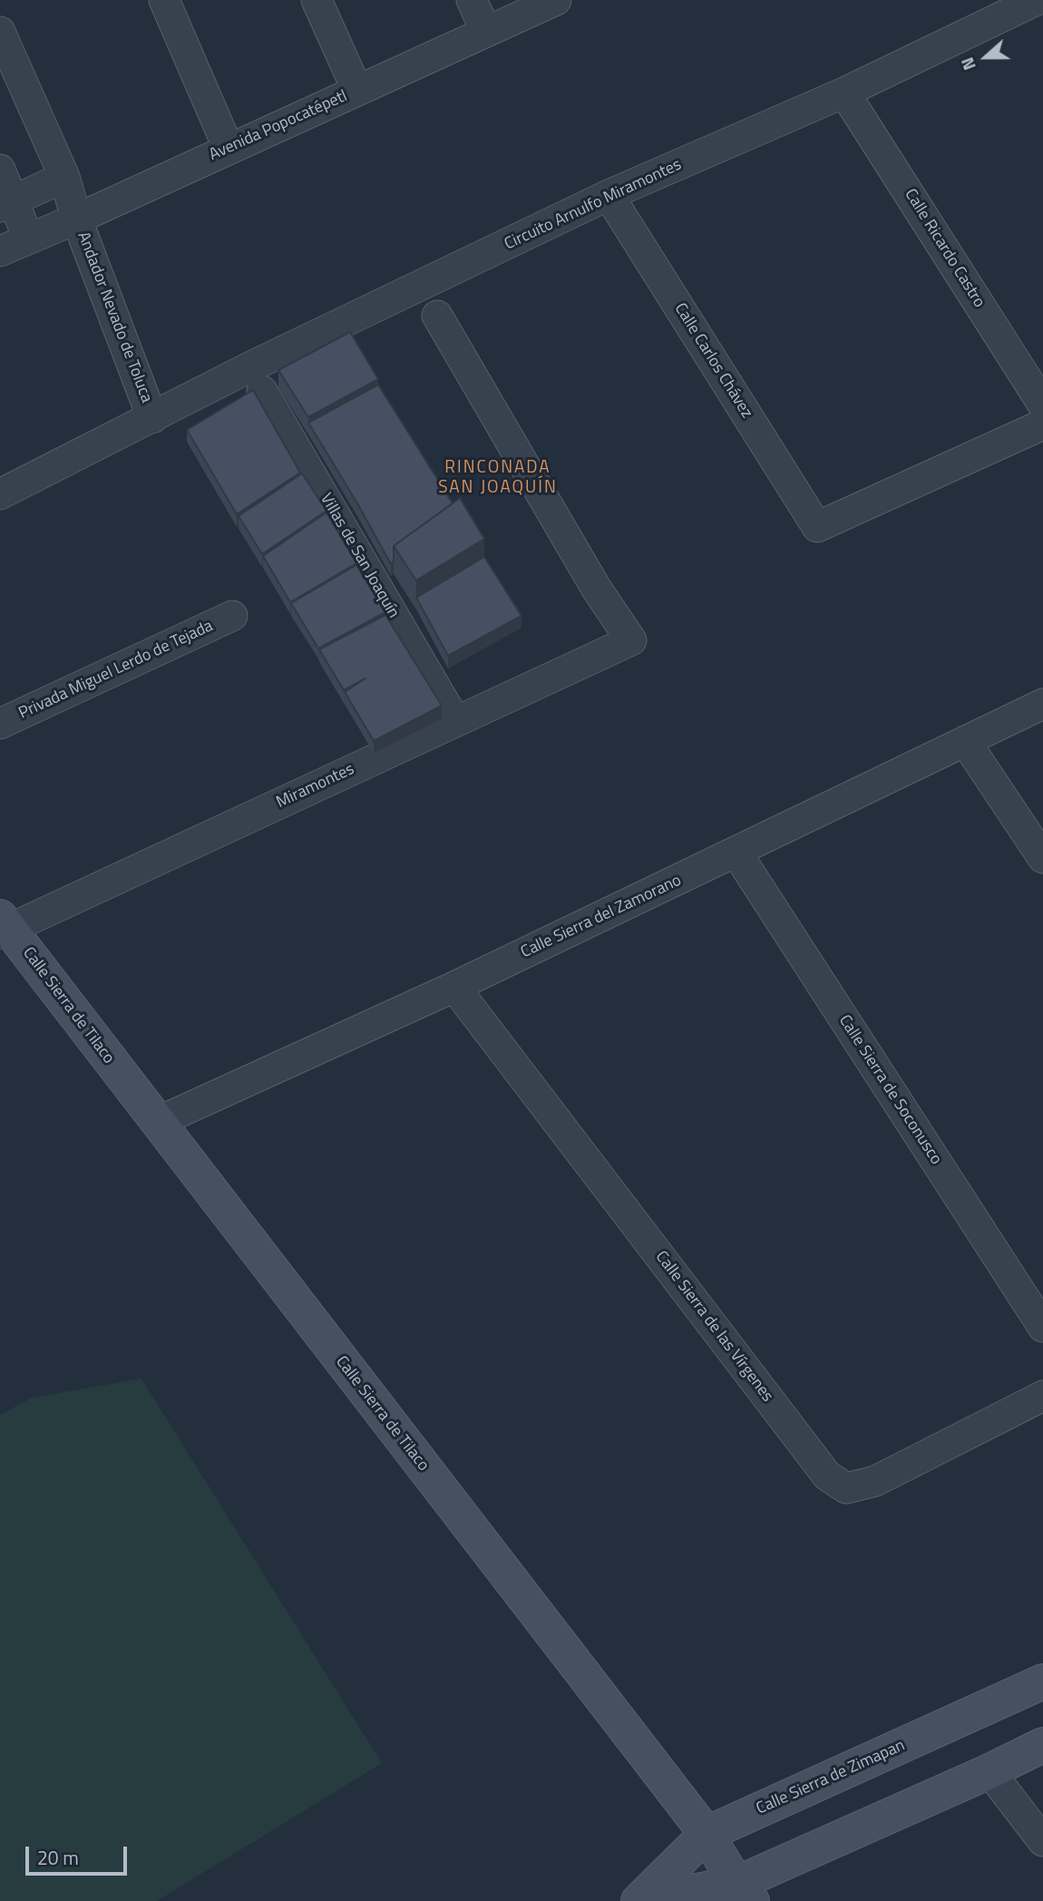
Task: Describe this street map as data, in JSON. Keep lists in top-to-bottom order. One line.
{"streets":{"street":["Avenida Popocatépetl","Circuito Arnulfo Miramontes","Calle Ricardo Castro","Andador Nevado de Toluca","Calle Carlos Chávez","Villas de San Joaquín","Privada Miguel Lerdo de Tejada","Miramontes","Calle Sierra del Zamorano","Calle Sierra de Tilaco","Calle Sierra de Soconusco","Calle Sierra de las Vírgenes","Calle Sierra de Zimapan"]},"crossings":[["Avenida Popocatépetl","Andador Nevado de Toluca"],["Circuito Arnulfo Miramontes","Calle Ricardo Castro"],["Circuito Arnulfo Miramontes","Andador Nevado de Toluca"],["Circuito Arnulfo Miramontes","Calle Carlos Chávez"],["Villas de San Joaquín","Miramontes"],["Miramontes","Calle Sierra de Tilaco"],["Calle Sierra del Zamorano","Calle Sierra de Tilaco"],["Calle Sierra del Zamorano","Calle Sierra de Soconusco"],["Calle Sierra del Zamorano","Calle Sierra de las Vírgenes"],["Calle Sierra de Tilaco","Calle Sierra de Zimapan"]],"districts":["RINCONADA SAN JOAQUÍN"],"scale_bar":"20 m","north":"left"}
